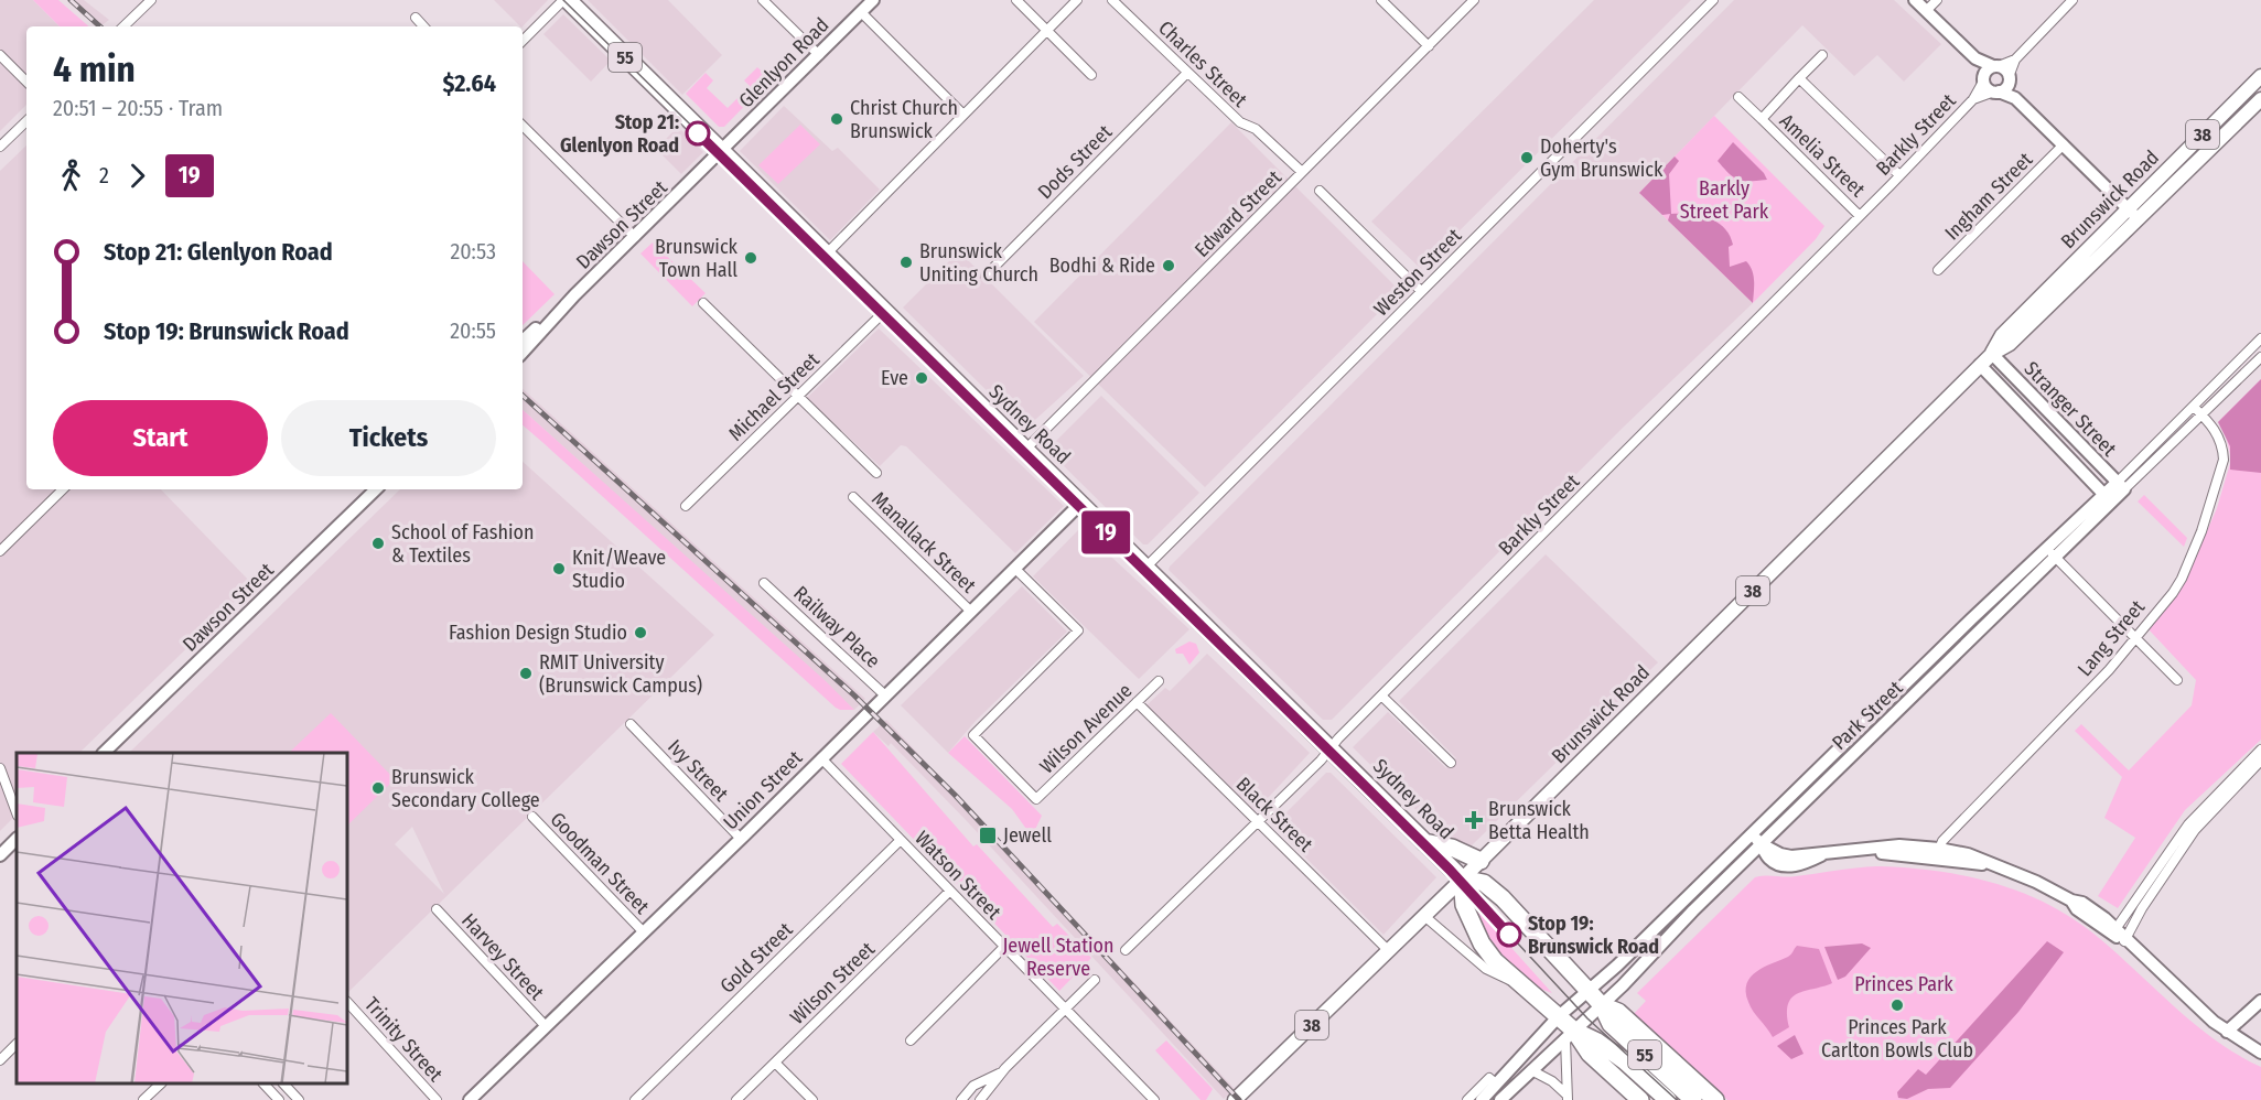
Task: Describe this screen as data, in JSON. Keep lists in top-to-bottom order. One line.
{"streets":{"highway":["55","Sydney Road"],"main road":["38","Brunswick Road"],"street":["Glenlyon Road","Charles Street","Barkly Street","Amelia Street","Dods Street","Ingham Street","Edward Street","Dawson Street","Weston Street","Michael Street","Stranger Street","Manallack Street","Railway Place","Lang Street","Park Street","Wilson Avenue","Ivy Street","Union Street","Black Street","Goodman Street","Watson Street","Harvey Street","Gold Street","Wilson Street","Trinity Street"]},"crossings":[["55","Brunswick Road"],["55","Sydney Road"],["55","Park Street"],["Glenlyon Road","Dawson Street"],["Glenlyon Road","Sydney Road"],["Charles Street","Dods Street"],["Charles Street","Edward Street"],["Barkly Street","Amelia Street"],["Barkly Street","Sydney Road"],["Barkly Street","Black Street"],["Brunswick Road","Stranger Street"],["Brunswick Road","Sydney Road"],["Brunswick Road","Black Street"],["Edward Street","Sydney Road"],["Dawson Street","Sydney Road"],["Weston Street","Sydney Road"],["Michael Street","Sydney Road"],["Stranger Street","Park Street"],["Sydney Road","Union Street"],["Manallack Street","Union Street"],["Railway Place","Union Street"],["Lang Street","Park Street"],["Wilson Avenue","Union Street"],["Wilson Avenue","Black Street"],["Ivy Street","Union Street"],["Union Street","Goodman Street"],["Union Street","Watson Street"],["Union Street","Harvey Street"],["Watson Street","Gold Street"],["Watson Street","Wilson Street"]],"parks":["Barkly Street Park","Jewell Station Reserve","Princes Park"],"places":{"other":["Christ Church Brunswick","Stop 21: Glenlyon Road","Doherty's Gym Brunswick","Brunswick Town Hall","Brunswick Uniting Church","Bodhi & Ride","Eve","School of Fashion & Textiles","Knit/Weave Studio","Fashion Design Studio","RMIT University (Brunswick Campus)","Brunswick Secondary College","Stop 19: Brunswick Road","Princes Park Carlton Bowls Club"],"health":["Brunswick Betta Health"],"transit":["Jewell"]},"lines":["tram line 19"],"page":{"on_map":"19","heading":["4 min","20:51 – 20:55 · Tram","$2.64"],"legs":["2","19"],"list":[{"name":"Stop 21: Glenlyon Road","value":"20:53"},{"name":"Stop 19: Brunswick Road","value":"20:55"}],"buttons":["Start","Tickets"]}}
